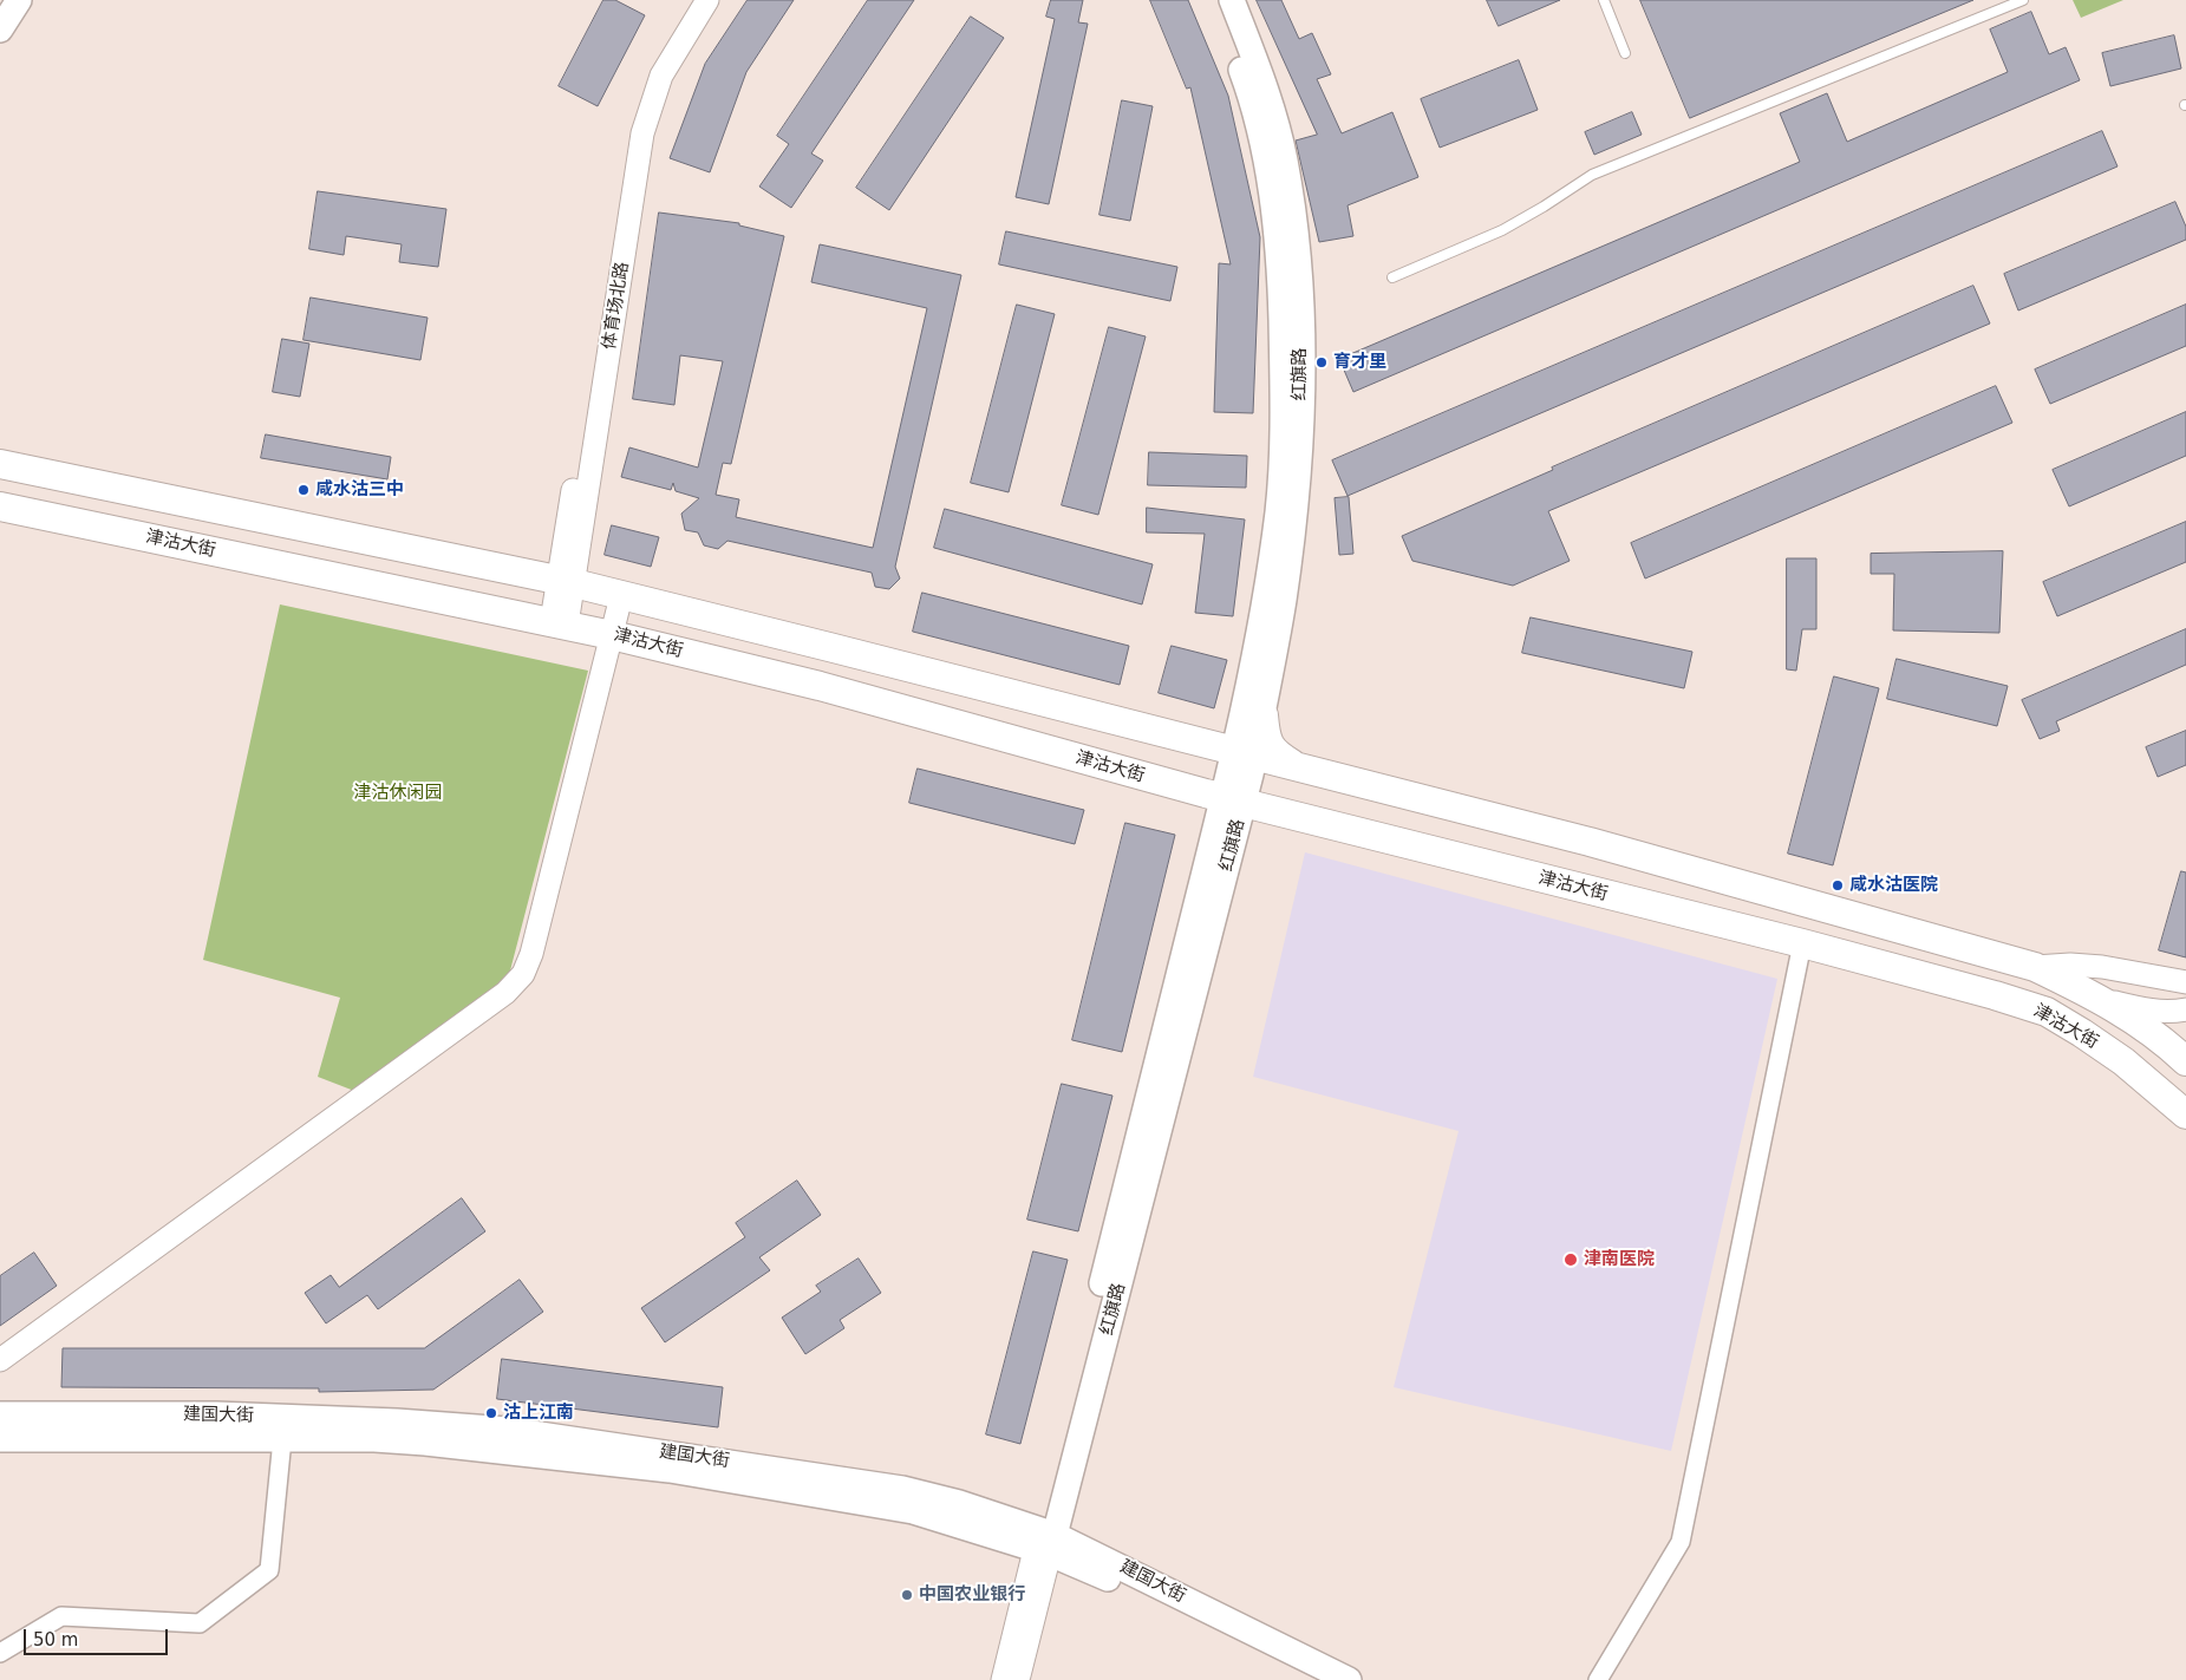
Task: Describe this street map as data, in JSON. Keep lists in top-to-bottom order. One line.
{"streets":{"main road":["红旗路","津沽大街","建国大街"],"street":["体育场北路"]},"crossings":[["体育场北路","津沽大街"],["红旗路","津沽大街"],["红旗路","建国大街"]],"parks":["津沽休闲园"],"places":["育才里","咸水沽三中","咸水沽医院","津南医院","沽上江南","中国农业银行"],"scale_bar":"50 m"}
